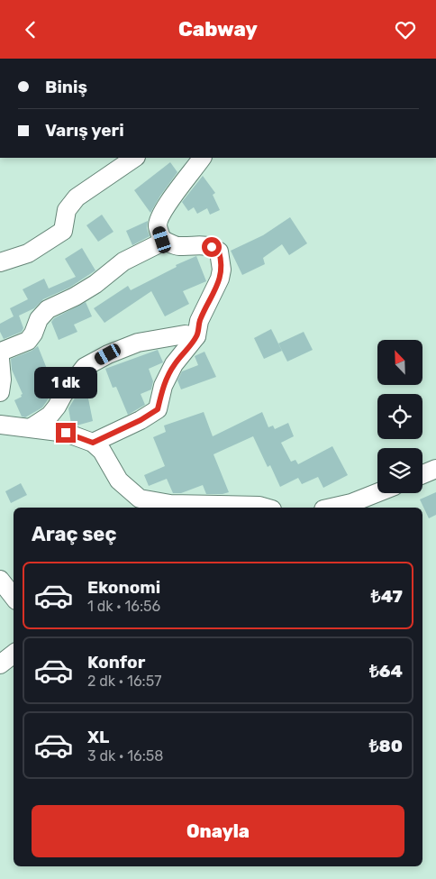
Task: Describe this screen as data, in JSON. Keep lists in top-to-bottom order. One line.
{"north":"top left","page":{"header":"Cabway","banner":["Biniş","Varış yeri"],"bubble":"1 dk","heading":"Araç seç","list":[{"name":"Ekonomi","note":"1 dk · 16:56","value":"₺47"},{"name":"Konfor","note":"2 dk · 16:57","value":"₺64"},{"name":"XL","note":"3 dk · 16:58","value":"₺80"}],"buttons":"Onayla"}}
